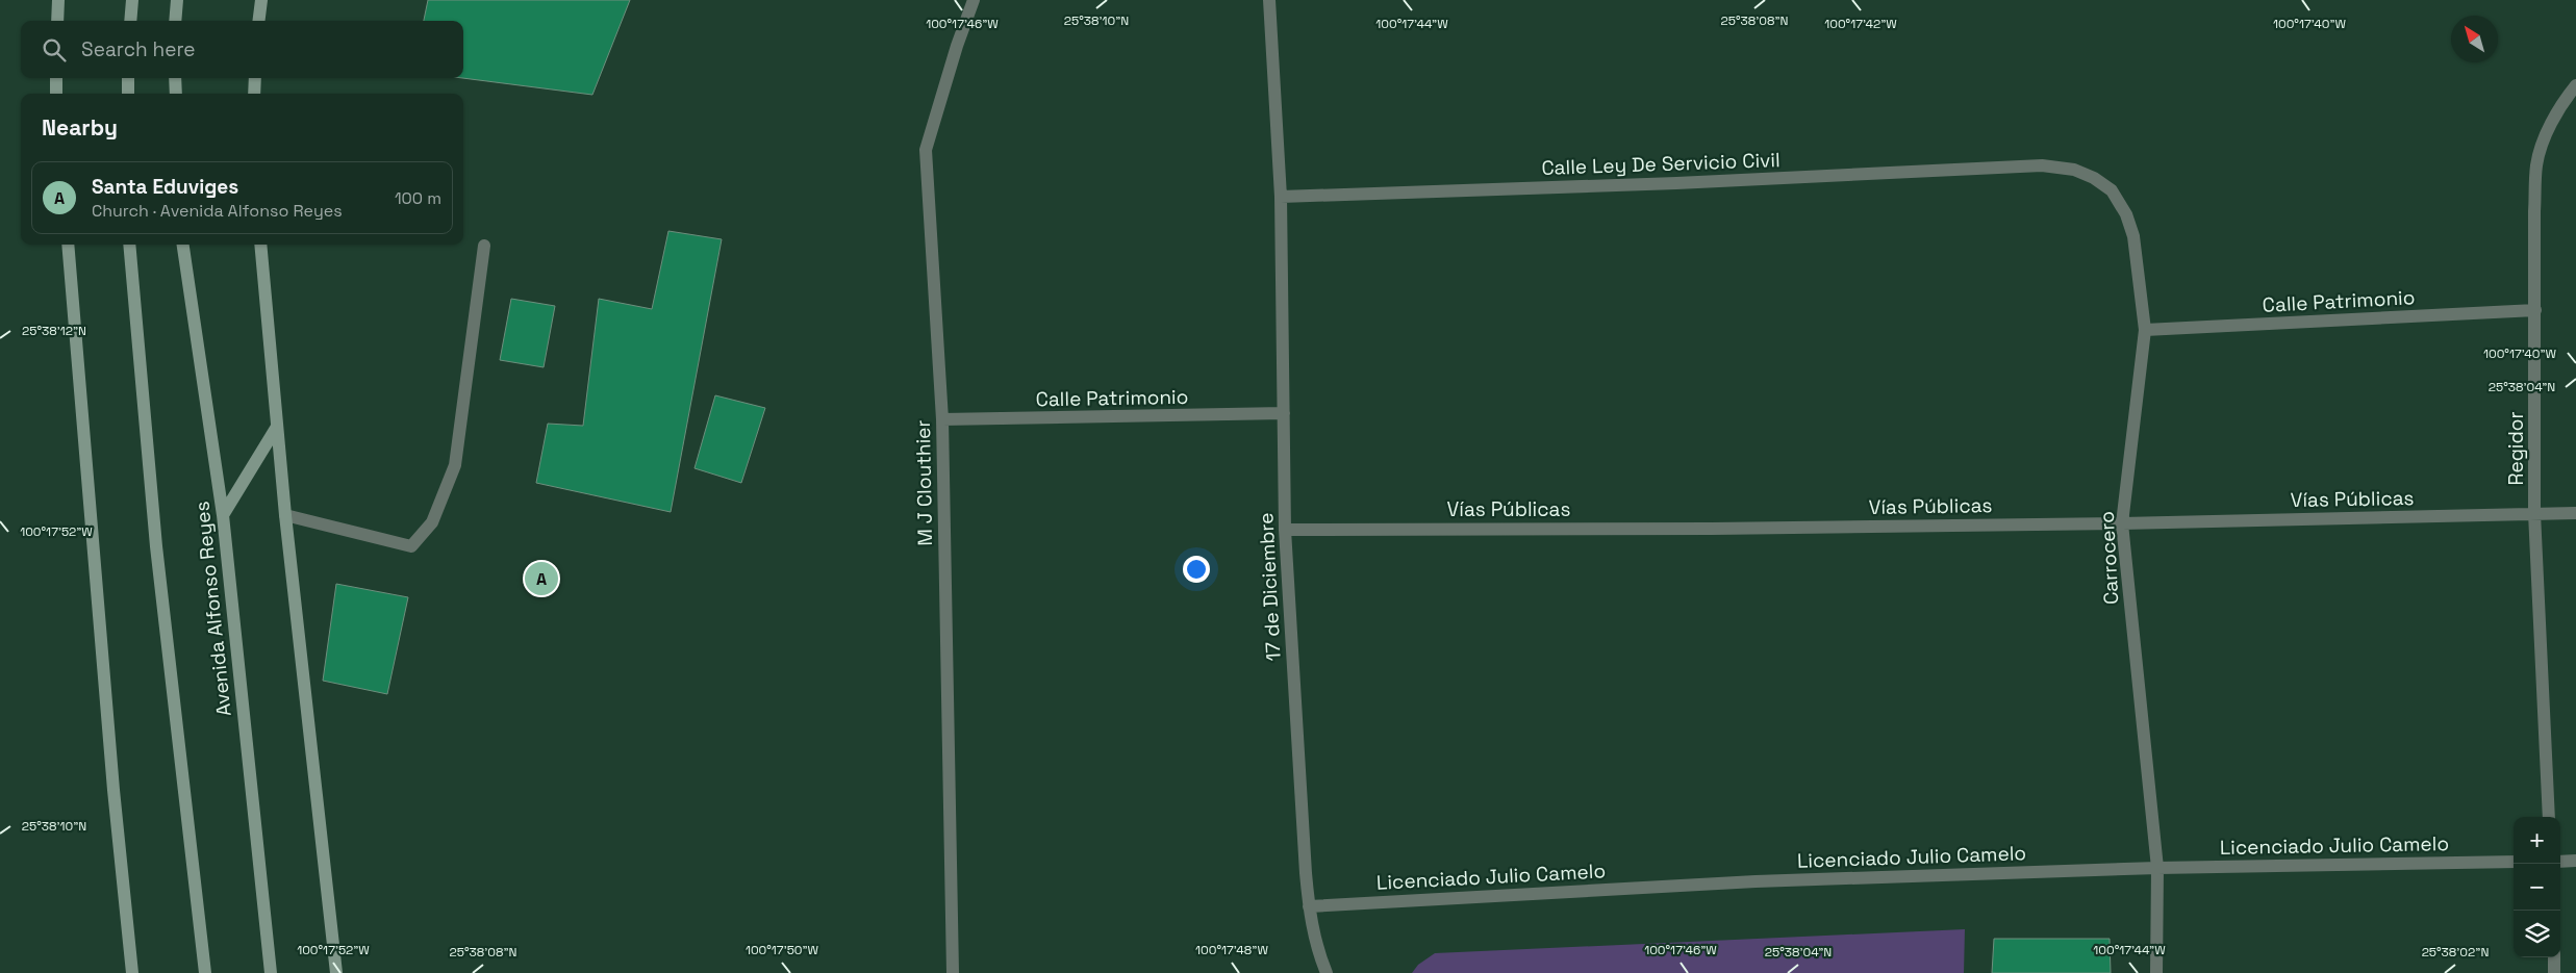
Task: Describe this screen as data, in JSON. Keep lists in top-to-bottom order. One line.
{"streets":{"main road":["Avenida Alfonso Reyes"],"street":["Calle Ley De Servicio Civil","Calle Patrimonio","Regidor","M J Clouthier","Vías Públicas","Carrocero","17 de Diciembre","Licenciado Julio Camelo"]},"crossings":[["Calle Ley De Servicio Civil","Carrocero"],["Calle Ley De Servicio Civil","17 de Diciembre"],["Calle Patrimonio","Regidor"],["Calle Patrimonio","M J Clouthier"],["Calle Patrimonio","Carrocero"],["Calle Patrimonio","17 de Diciembre"],["Regidor","Vías Públicas"],["Vías Públicas","Carrocero"],["Vías Públicas","17 de Diciembre"],["Carrocero","Licenciado Julio Camelo"],["17 de Diciembre","Licenciado Julio Camelo"]],"north":"top left","page":{"search":"Search here","heading":"Nearby","list":[{"mark":"A","name":"Santa Eduviges","note":"Church · Avenida Alfonso Reyes","value":"100 m"}],"pins":"A","map_buttons":["+","−"]},"coordinates":["25°38'10\"N","25°38'08\"N","100°17'46\"W","100°17'44\"W","100°17'42\"W","100°17'40\"W","25°38'12\"N","25°38'04\"N","100°17'52\"W","100°17'50\"W","100°17'48\"W","25°38'02\"N"]}
